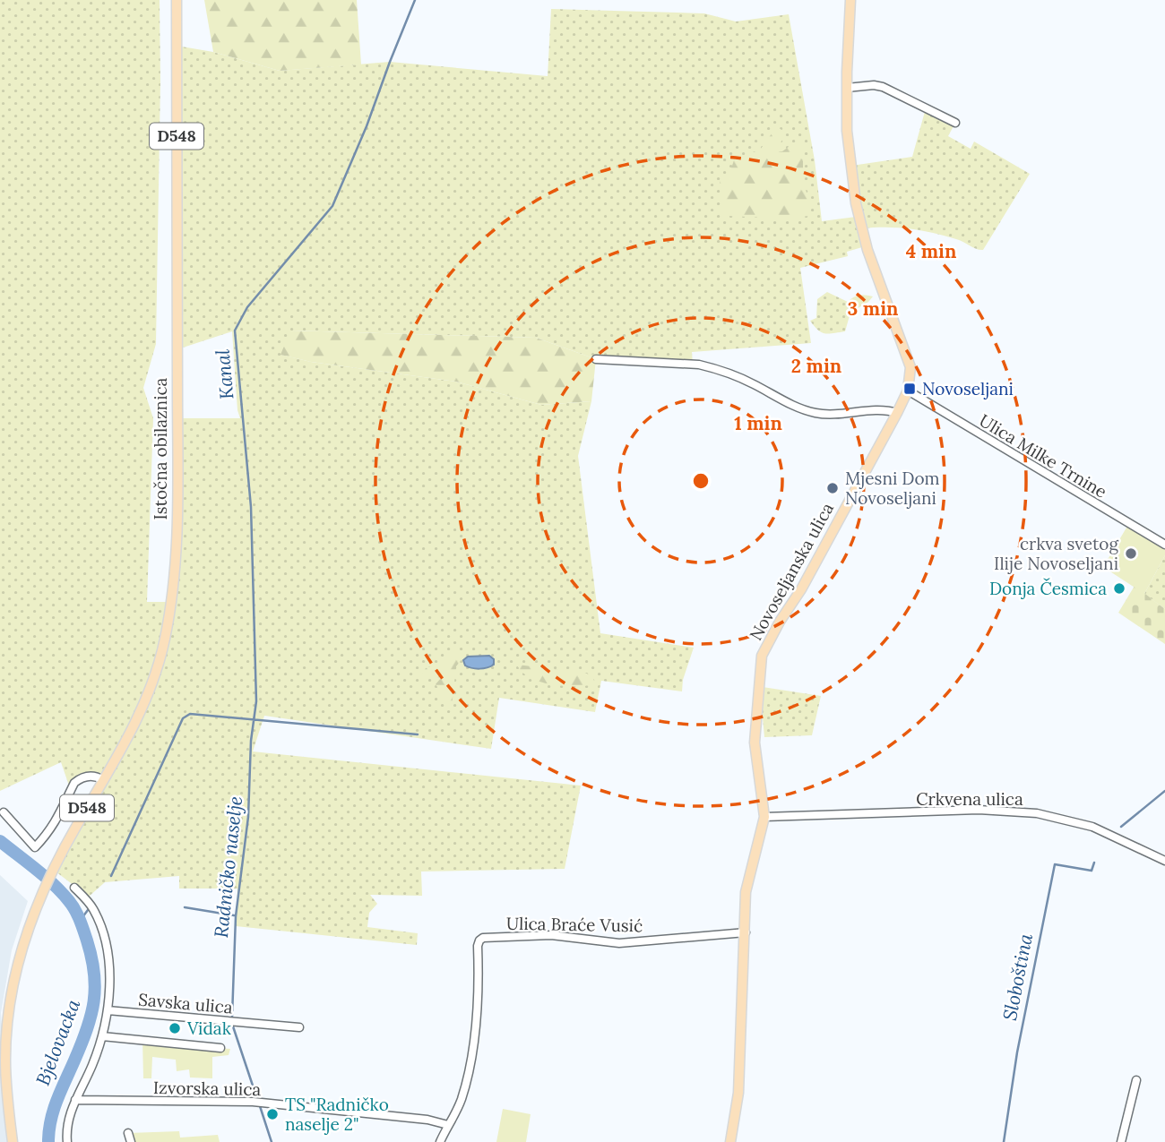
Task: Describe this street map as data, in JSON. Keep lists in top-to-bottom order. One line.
{"streets":{"main road":["D548","Istočna obilaznica","Novoseljanska ulica"],"street":["Ulica Milke Trnine","Crkvena ulica","Ulica Braće Vusić","Savska ulica","Izvorska ulica"]},"crossings":[["Ulica Milke Trnine","Novoseljanska ulica"],["Novoseljanska ulica","Crkvena ulica"],["Novoseljanska ulica","Ulica Braće Vusić"],["Ulica Braće Vusić","Izvorska ulica"]],"water":["Kanal","Radničko naselje","Sloboština","Bjelovacka"],"places":{"transit":["Novoseljani"],"other":["Mjesni Dom Novoseljani","crkva svetog Ilije Novoseljani","Donja Česmica","Vidak","TS \"Radničko naselje 2\""]},"rings":["4 min","3 min","2 min","1 min"]}
